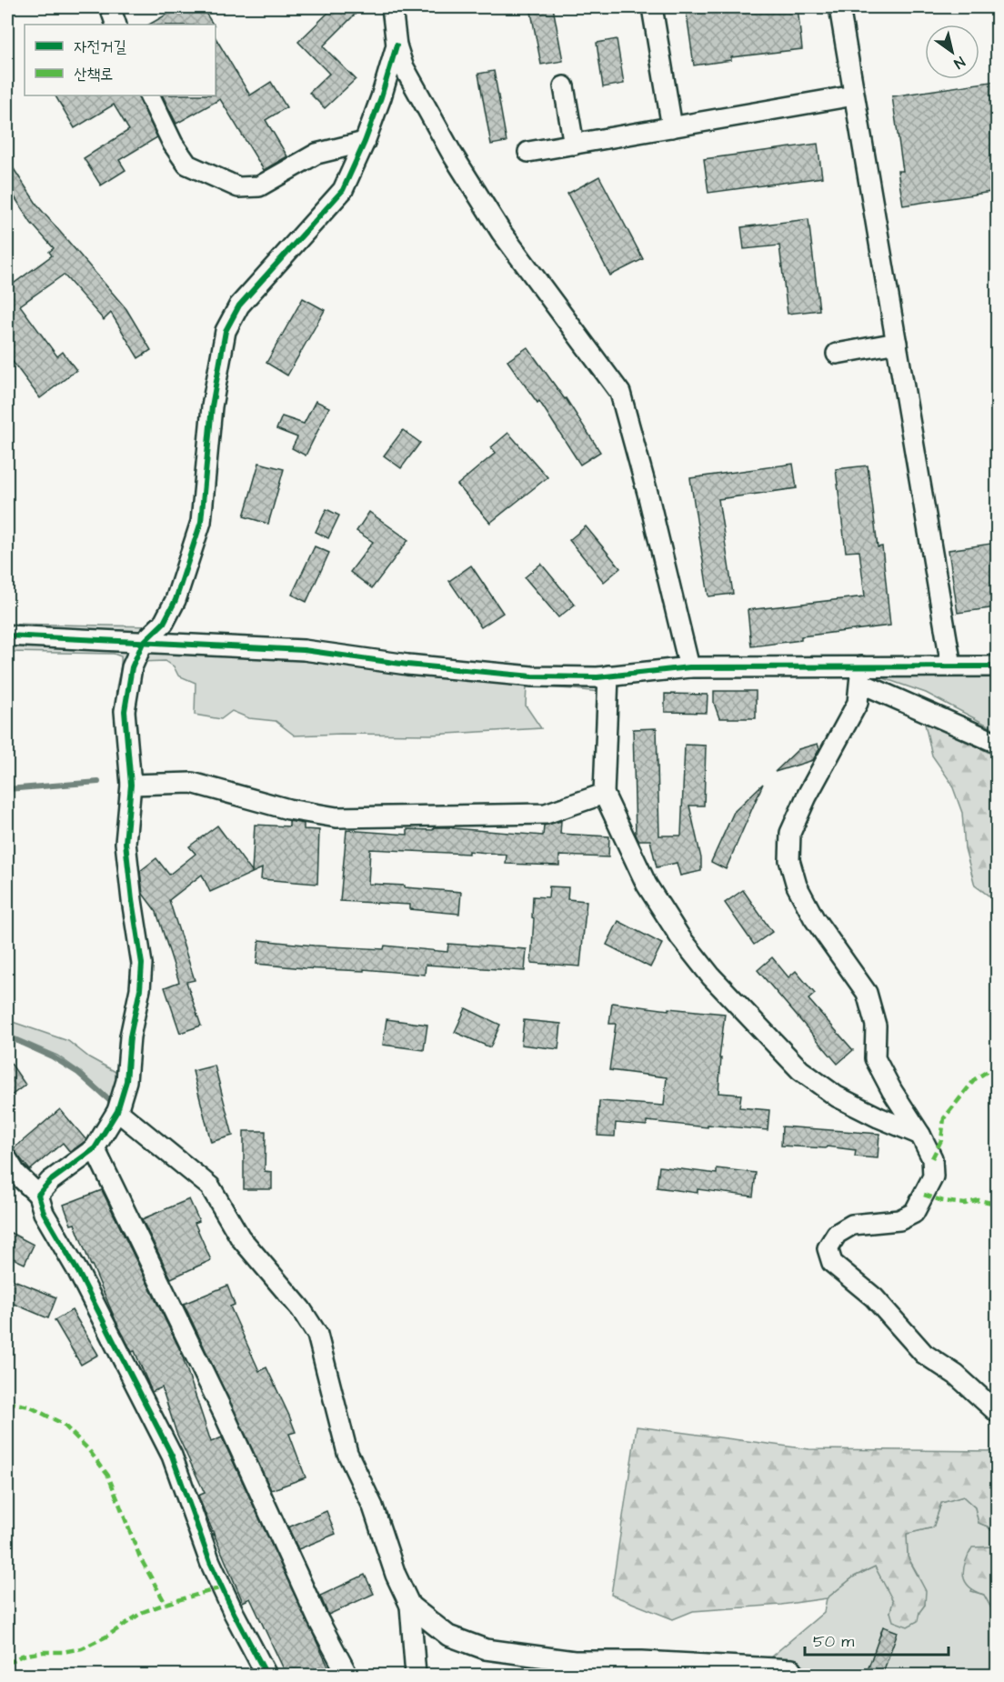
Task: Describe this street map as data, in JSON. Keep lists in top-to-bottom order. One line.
{"legend":["자전거길","산책로"],"scale_bar":"50 m","north":"bottom right"}
